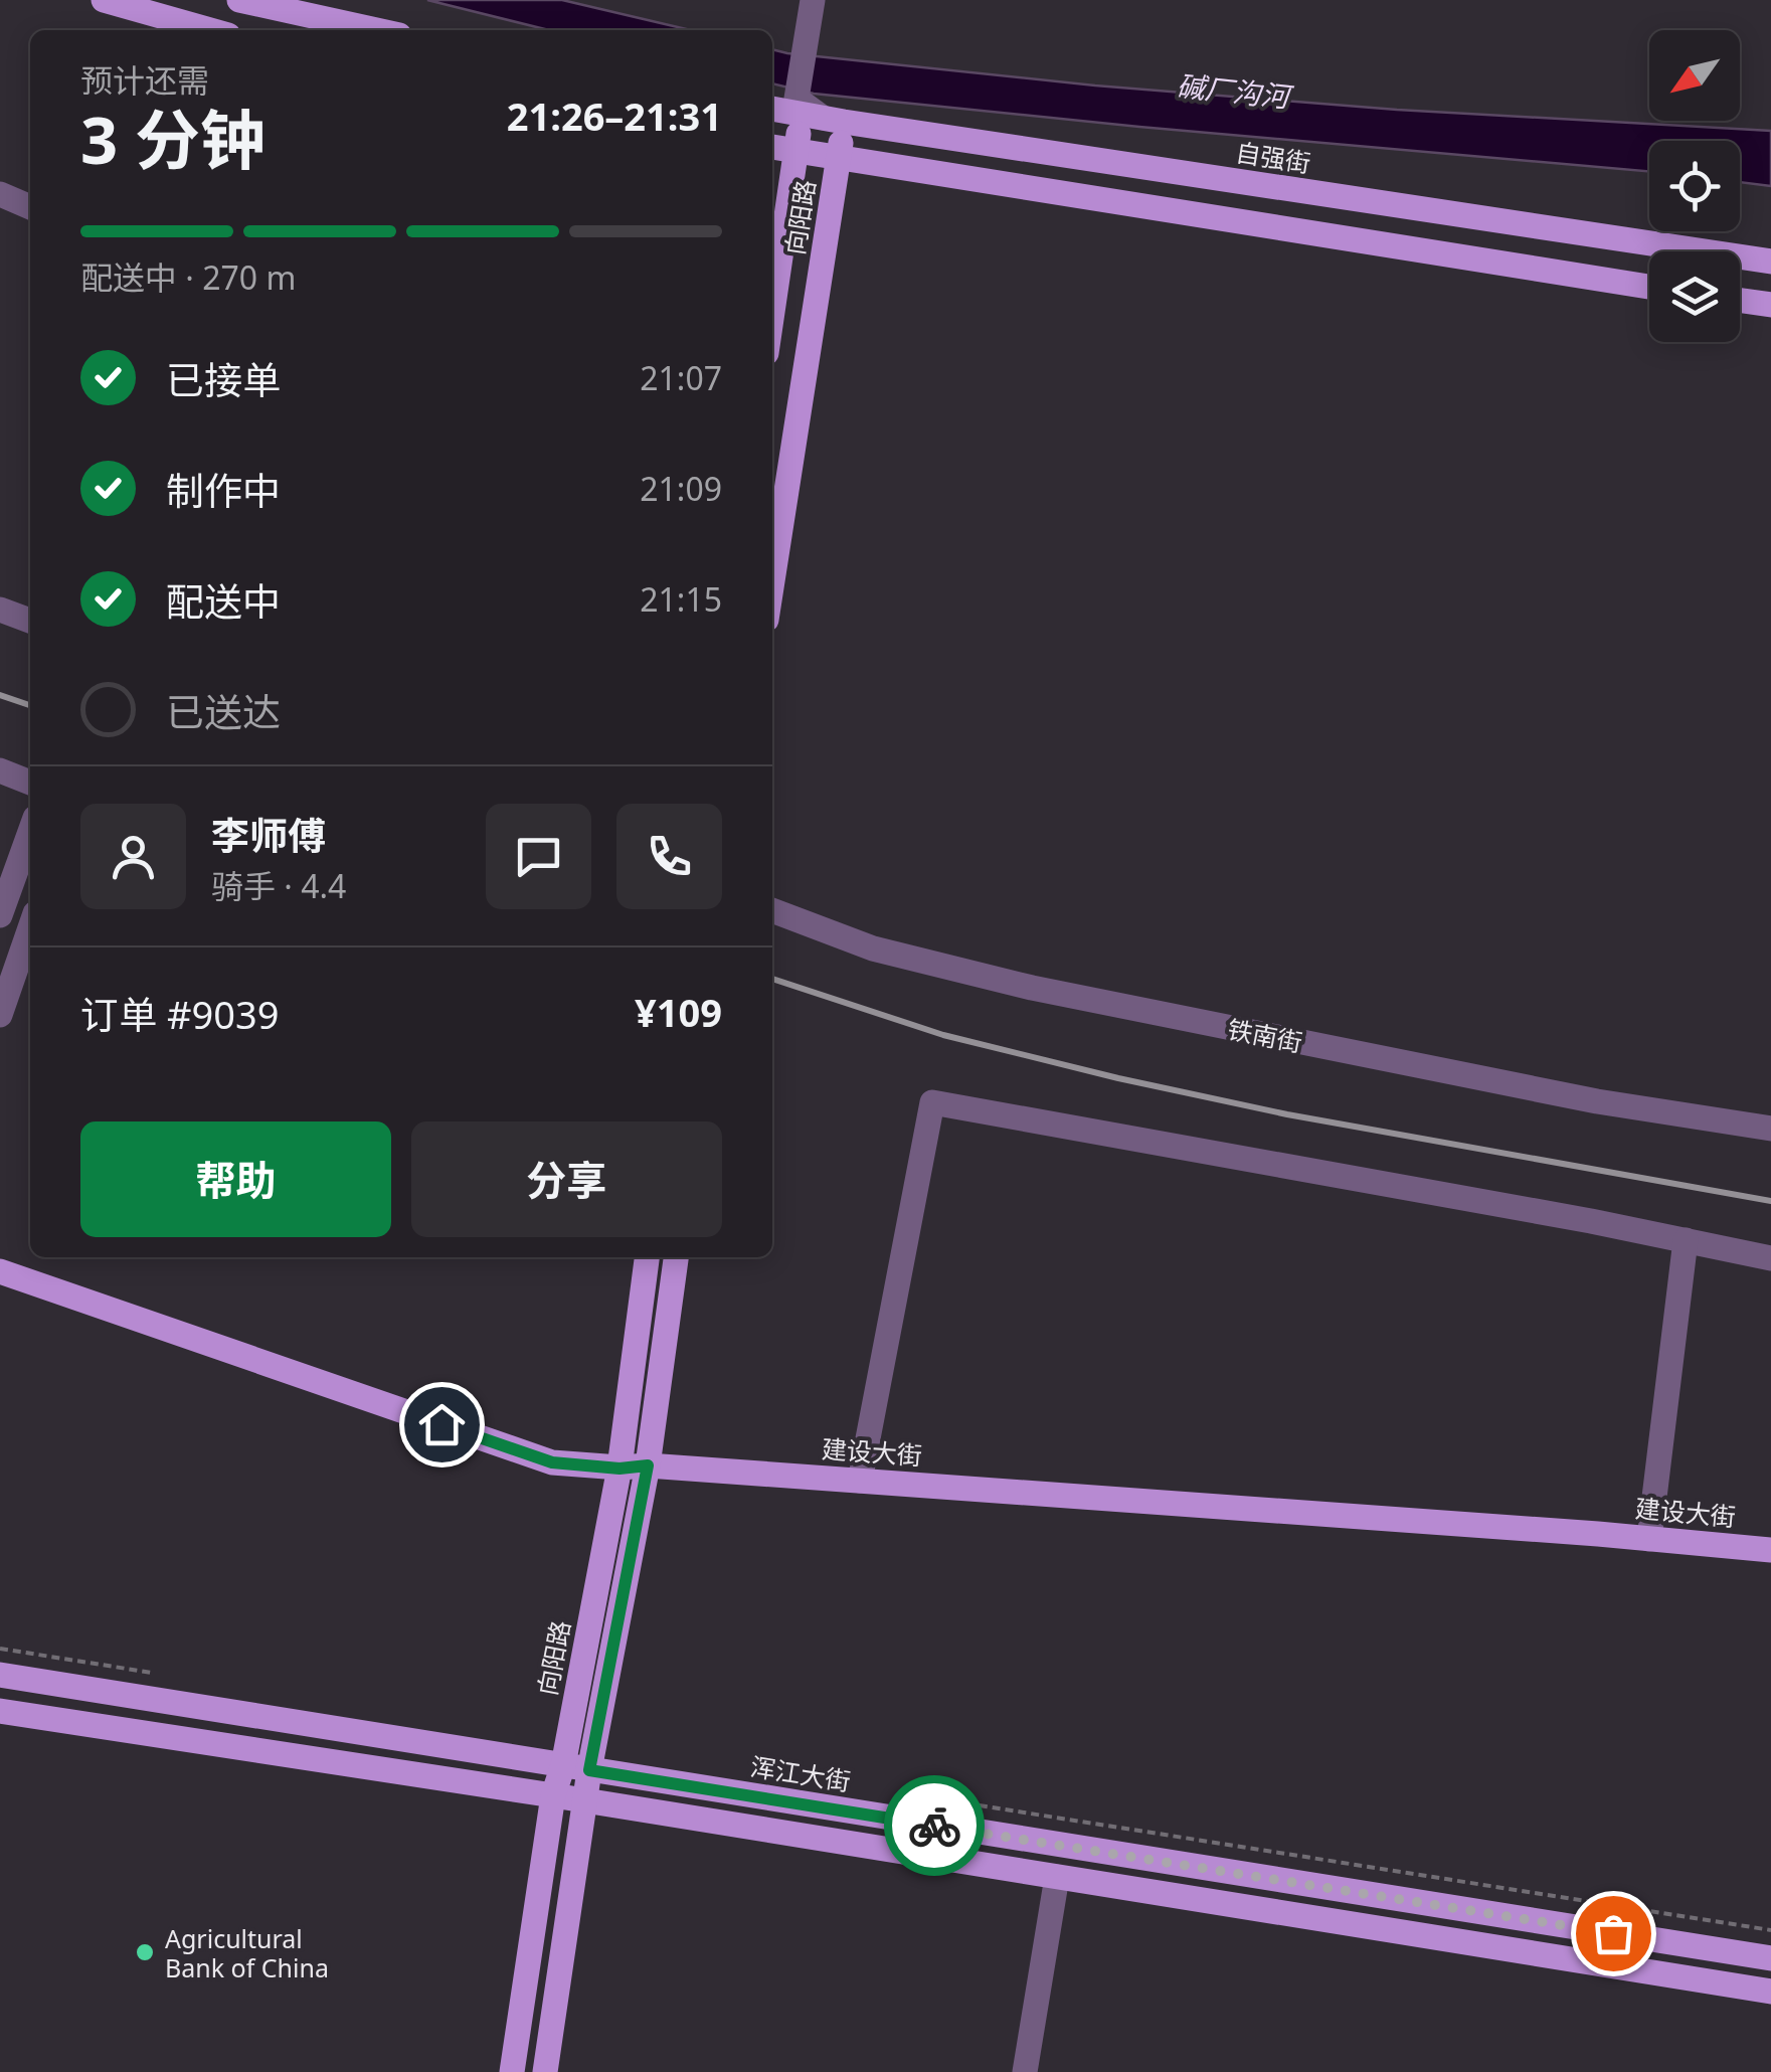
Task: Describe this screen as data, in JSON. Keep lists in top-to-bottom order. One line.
{"streets":{"main road":["自强街","向阳路","建设大街","浑江大街"],"street":["铁南街"]},"crossings":[["自强街","向阳路"],["向阳路","建设大街"],["向阳路","浑江大街"]],"water":["碱厂沟河"],"places":["Agricultural Bank of China"],"north":"bottom left","page":{"heading":["3 分钟","预计还需","21:26–21:31"],"panel":["李师傅","骑手 · 4.4","订单 #9039","¥109"],"bar":"配送中 · 270 m","list":[["已接单","21:07"],["制作中","21:09"],["配送中","21:15"],"已送达"],"buttons":["帮助","分享"]}}
